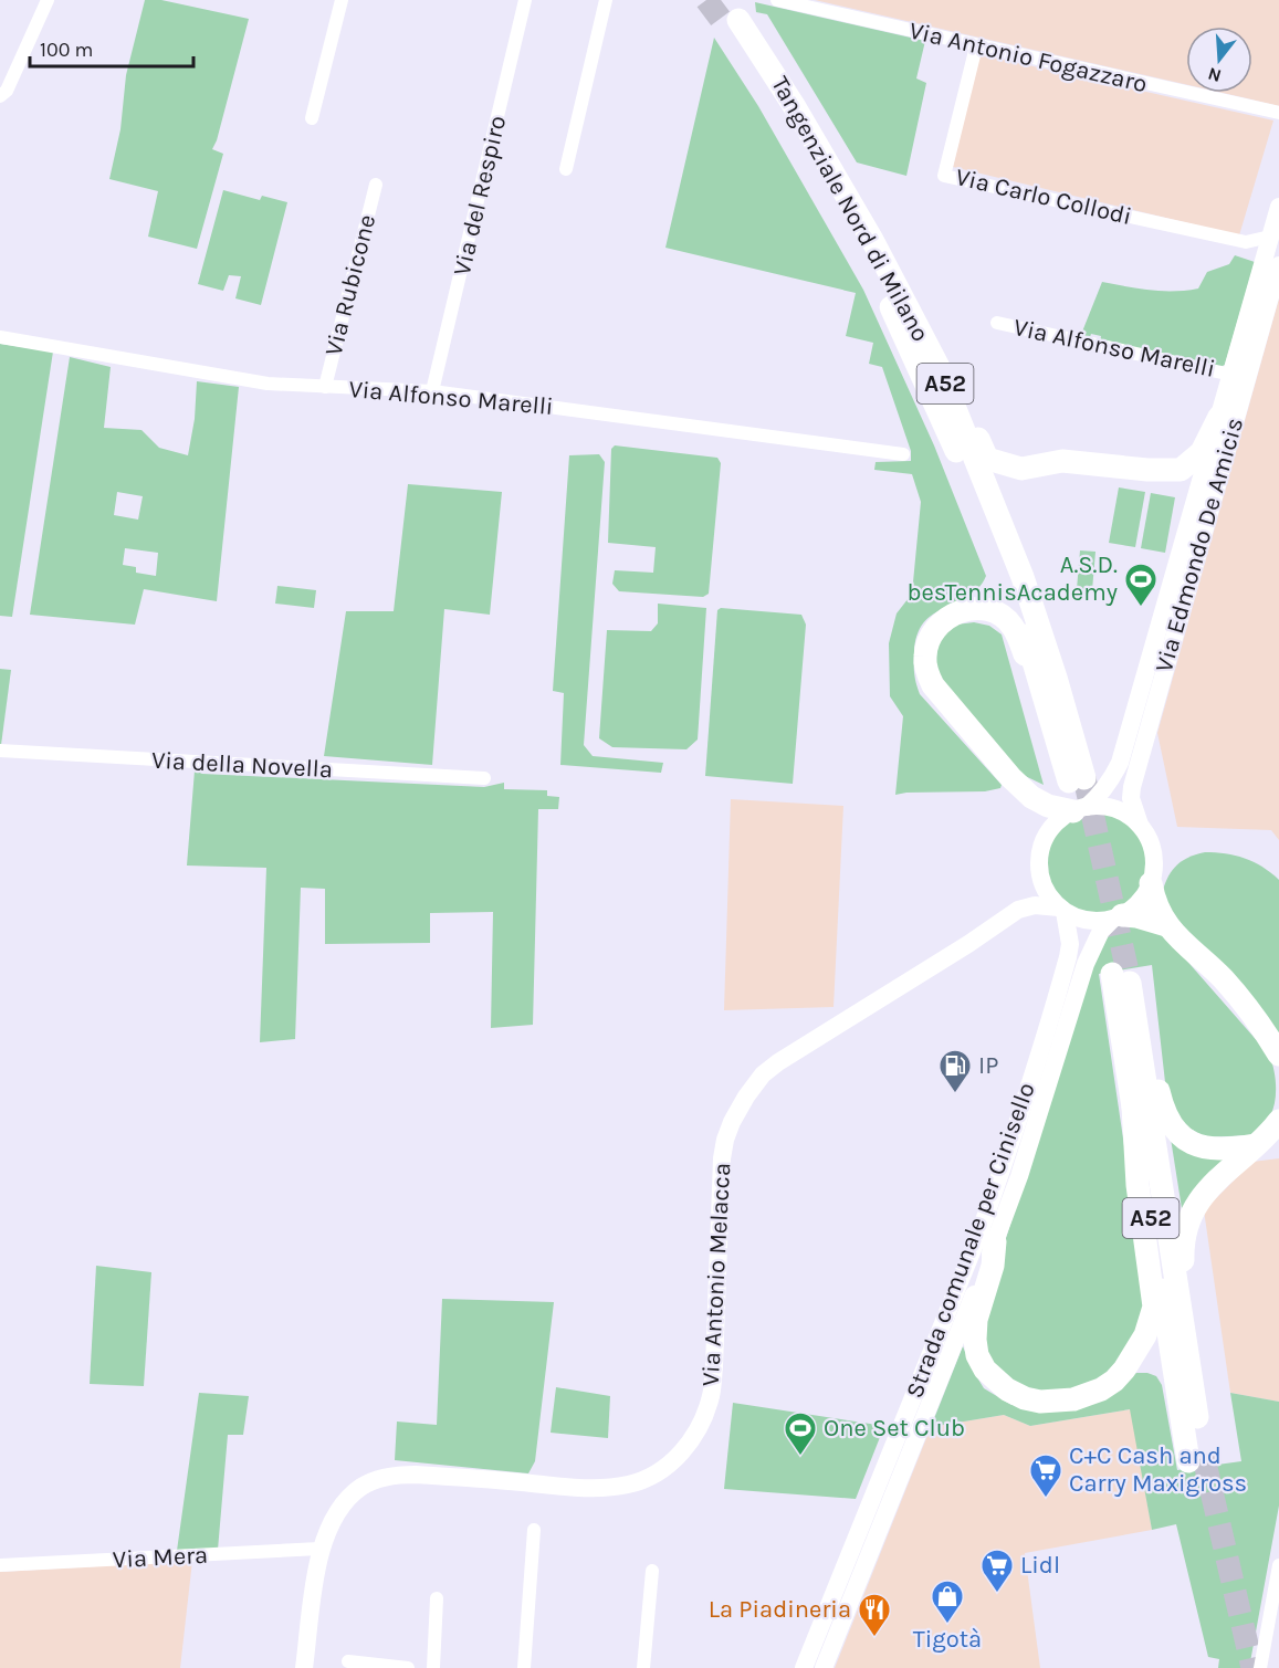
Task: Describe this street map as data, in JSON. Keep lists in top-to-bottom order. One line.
{"streets":{"highway":["Tangenziale Nord di Milano","A52"],"main road":["Via Edmondo De Amicis","Strada comunale per Cinisello","Via Antonio Melacca"],"street":["Via Antonio Fogazzaro","Via del Respiro","Via Carlo Collodi","Via Rubicone","Via Alfonso Marelli","Via della Novella","Via Mera"]},"crossings":[["Via Antonio Fogazzaro","Via Carlo Collodi"],["Via del Respiro","Via Alfonso Marelli"],["Via Carlo Collodi","Via Edmondo De Amicis"],["Via Rubicone","Via Alfonso Marelli"],["Via Alfonso Marelli","Via Edmondo De Amicis"],["Via Edmondo De Amicis","Strada comunale per Cinisello"],["Via Edmondo De Amicis","Via Antonio Melacca"],["Strada comunale per Cinisello","Via Antonio Melacca"],["Via Antonio Melacca","Via Mera"]],"places":{"sports":["A.S.D. besTennisAcademy","One Set Club"],"fuel station":["IP"],"supermarket":["C+C Cash and Carry Maxigross","Lidl"],"shop":["Tigotà"],"restaurant":["La Piadineria"]},"scale_bar":"100 m","north":"bottom"}
